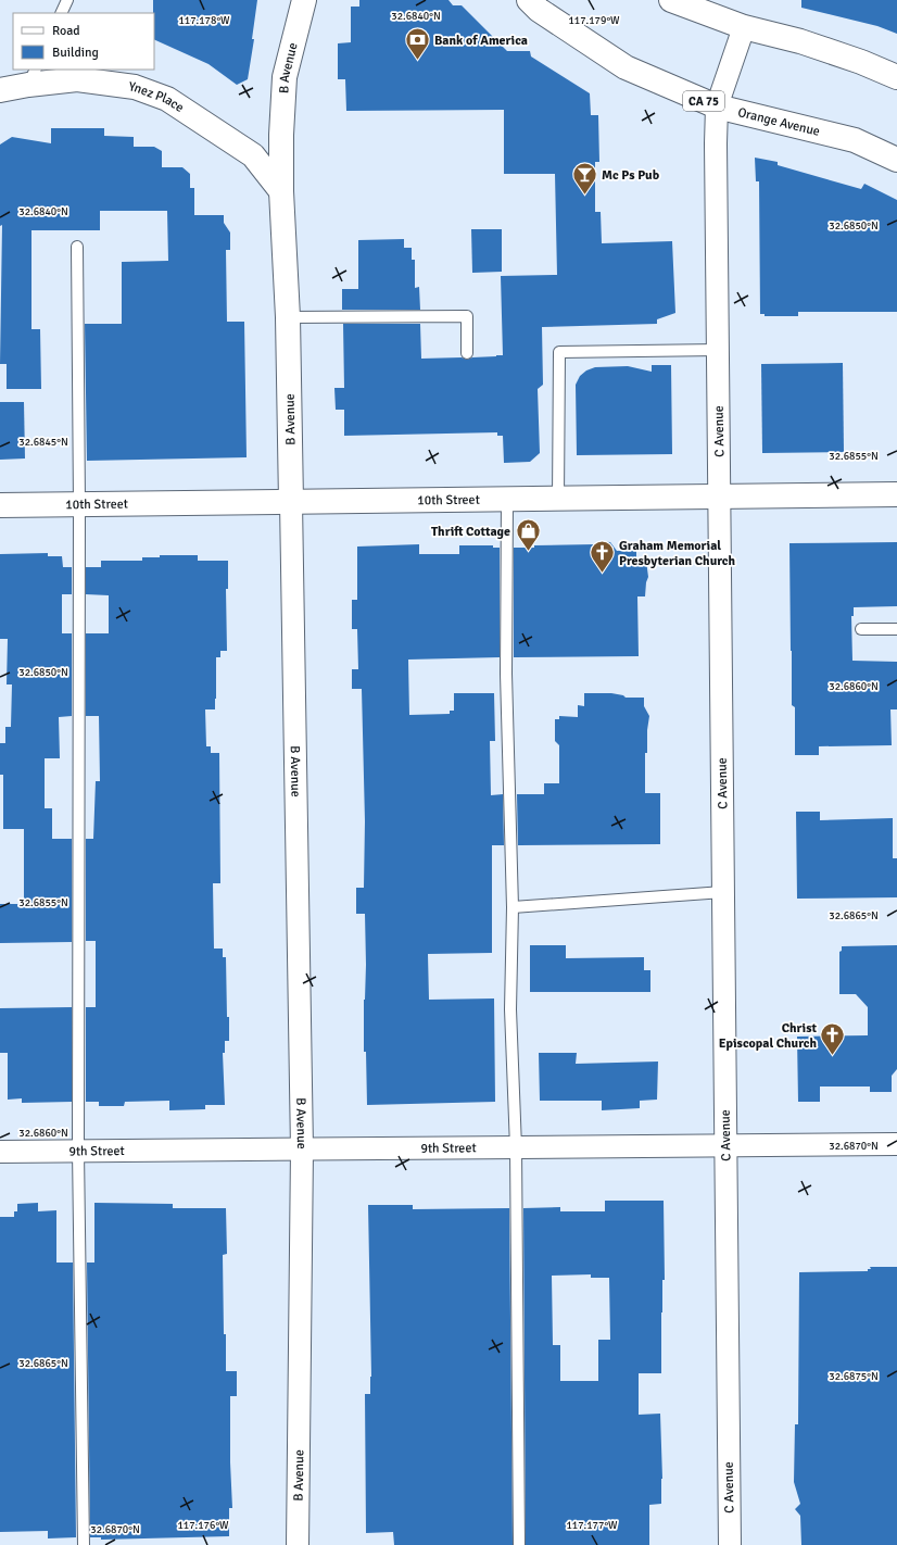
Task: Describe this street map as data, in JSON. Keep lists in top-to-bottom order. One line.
{"streets":{"main road":["B Avenue","Ynez Place","CA 75","Orange Avenue","10th Street"],"street":["C Avenue","9th Street"]},"crossings":[["B Avenue","Ynez Place"],["B Avenue","10th Street"],["B Avenue","9th Street"],["Orange Avenue","C Avenue"],["C Avenue","10th Street"],["C Avenue","9th Street"]],"places":{"bank":["Bank of America"],"bar":["Mc Ps Pub"],"shop":["Thrift Cottage"],"church":["Graham Memorial Presbyterian Church","Christ Episcopal Church"]},"legend":["Road","Building"],"coordinates":["32.6840°N","117.178°W","117.179°W","32.6850°N","32.6845°N","32.6855°N","32.6860°N","32.6865°N","32.6870°N","32.6875°N","117.176°W","117.177°W"]}
